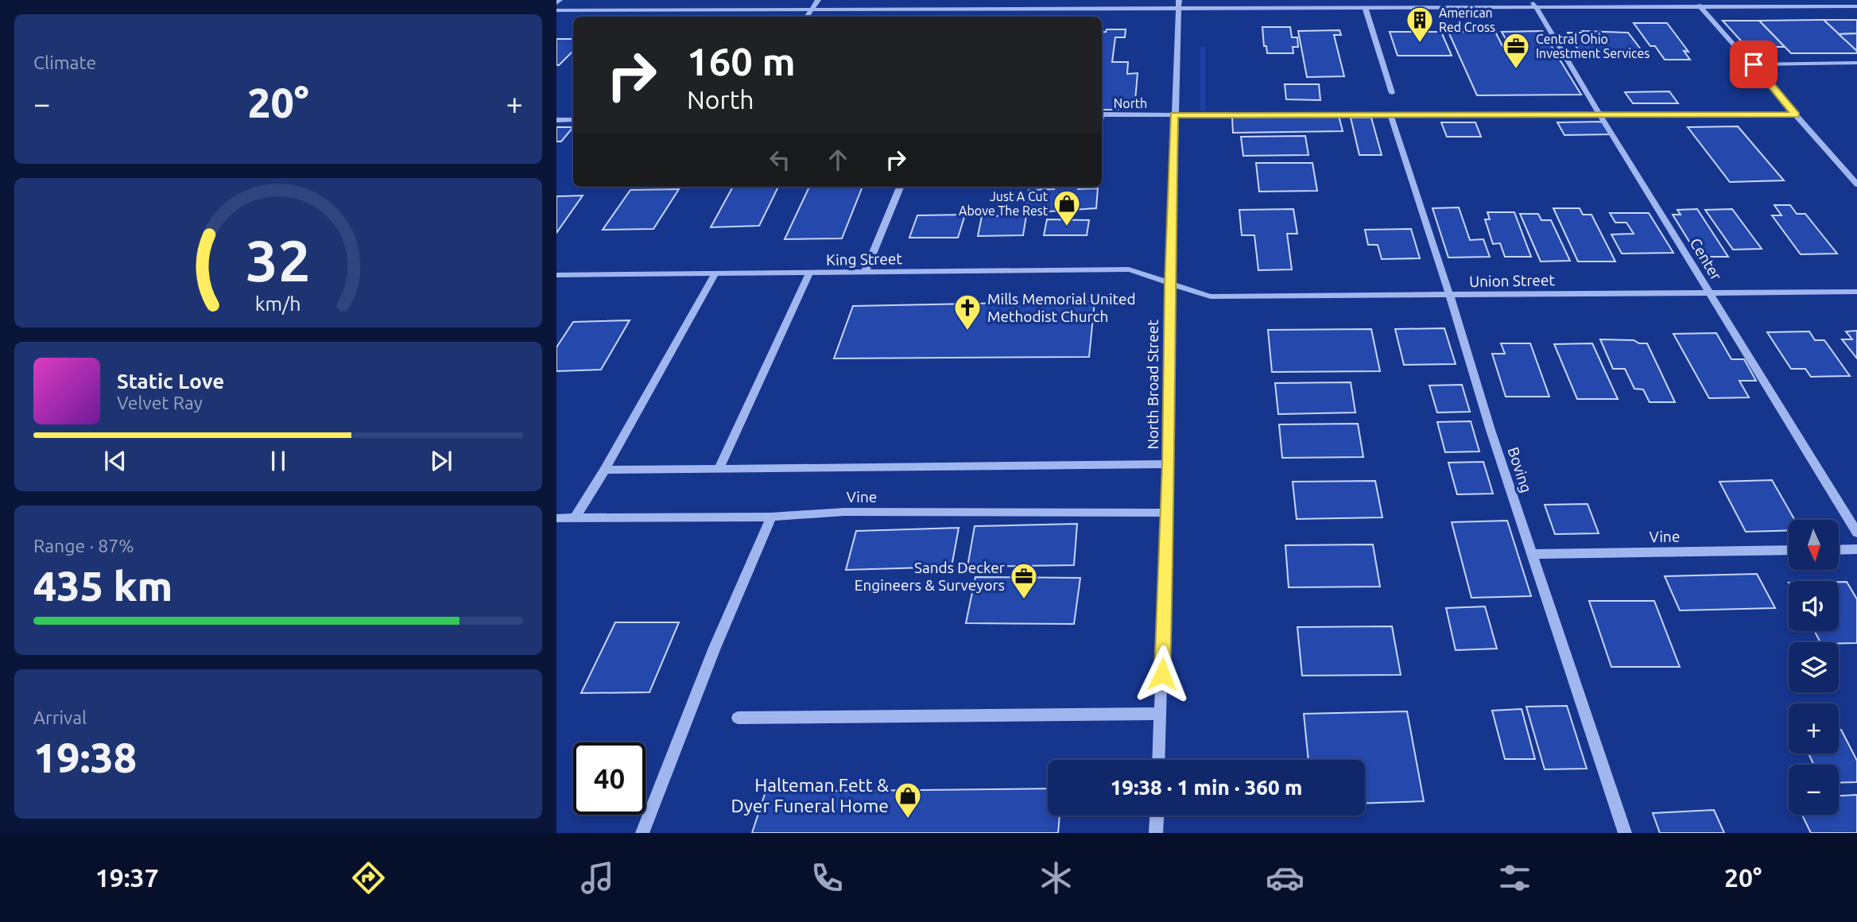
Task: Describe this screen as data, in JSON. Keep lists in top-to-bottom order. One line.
{"streets":{"street":["North","King Street","Center","Union Street","North Broad Street","Boving","Vine"]},"crossings":[["North","Center"],["North","North Broad Street"],["North","Boving"],["King Street","Union Street"],["King Street","North Broad Street"],["Center","Union Street"],["Union Street","North Broad Street"],["Union Street","Boving"],["North Broad Street","Vine"],["Boving","Vine"]],"places":{"building":["American Red Cross"],"office":["Central Ohio Investment Services","Sands Decker Engineers & Surveyors"],"shop":["Just A Cut Above The Rest","Halteman Fett & Dyer Funeral Home"],"church":["Mills Memorial United Methodist Church"]},"north":"bottom","page":{"tile":["Climate",["Range · 87%","435 km"],["Arrival","19:38"]],"turn":["160 m","North"],"heat":["−","20°","+"],"song":["Static Love","Velvet Ray"],"map_buttons":["+","−"],"limit":"40","trip":"19:38 · 1 min · 360 m","tabs":["19:37","20°"],"gauge":["32","km/h"]}}
